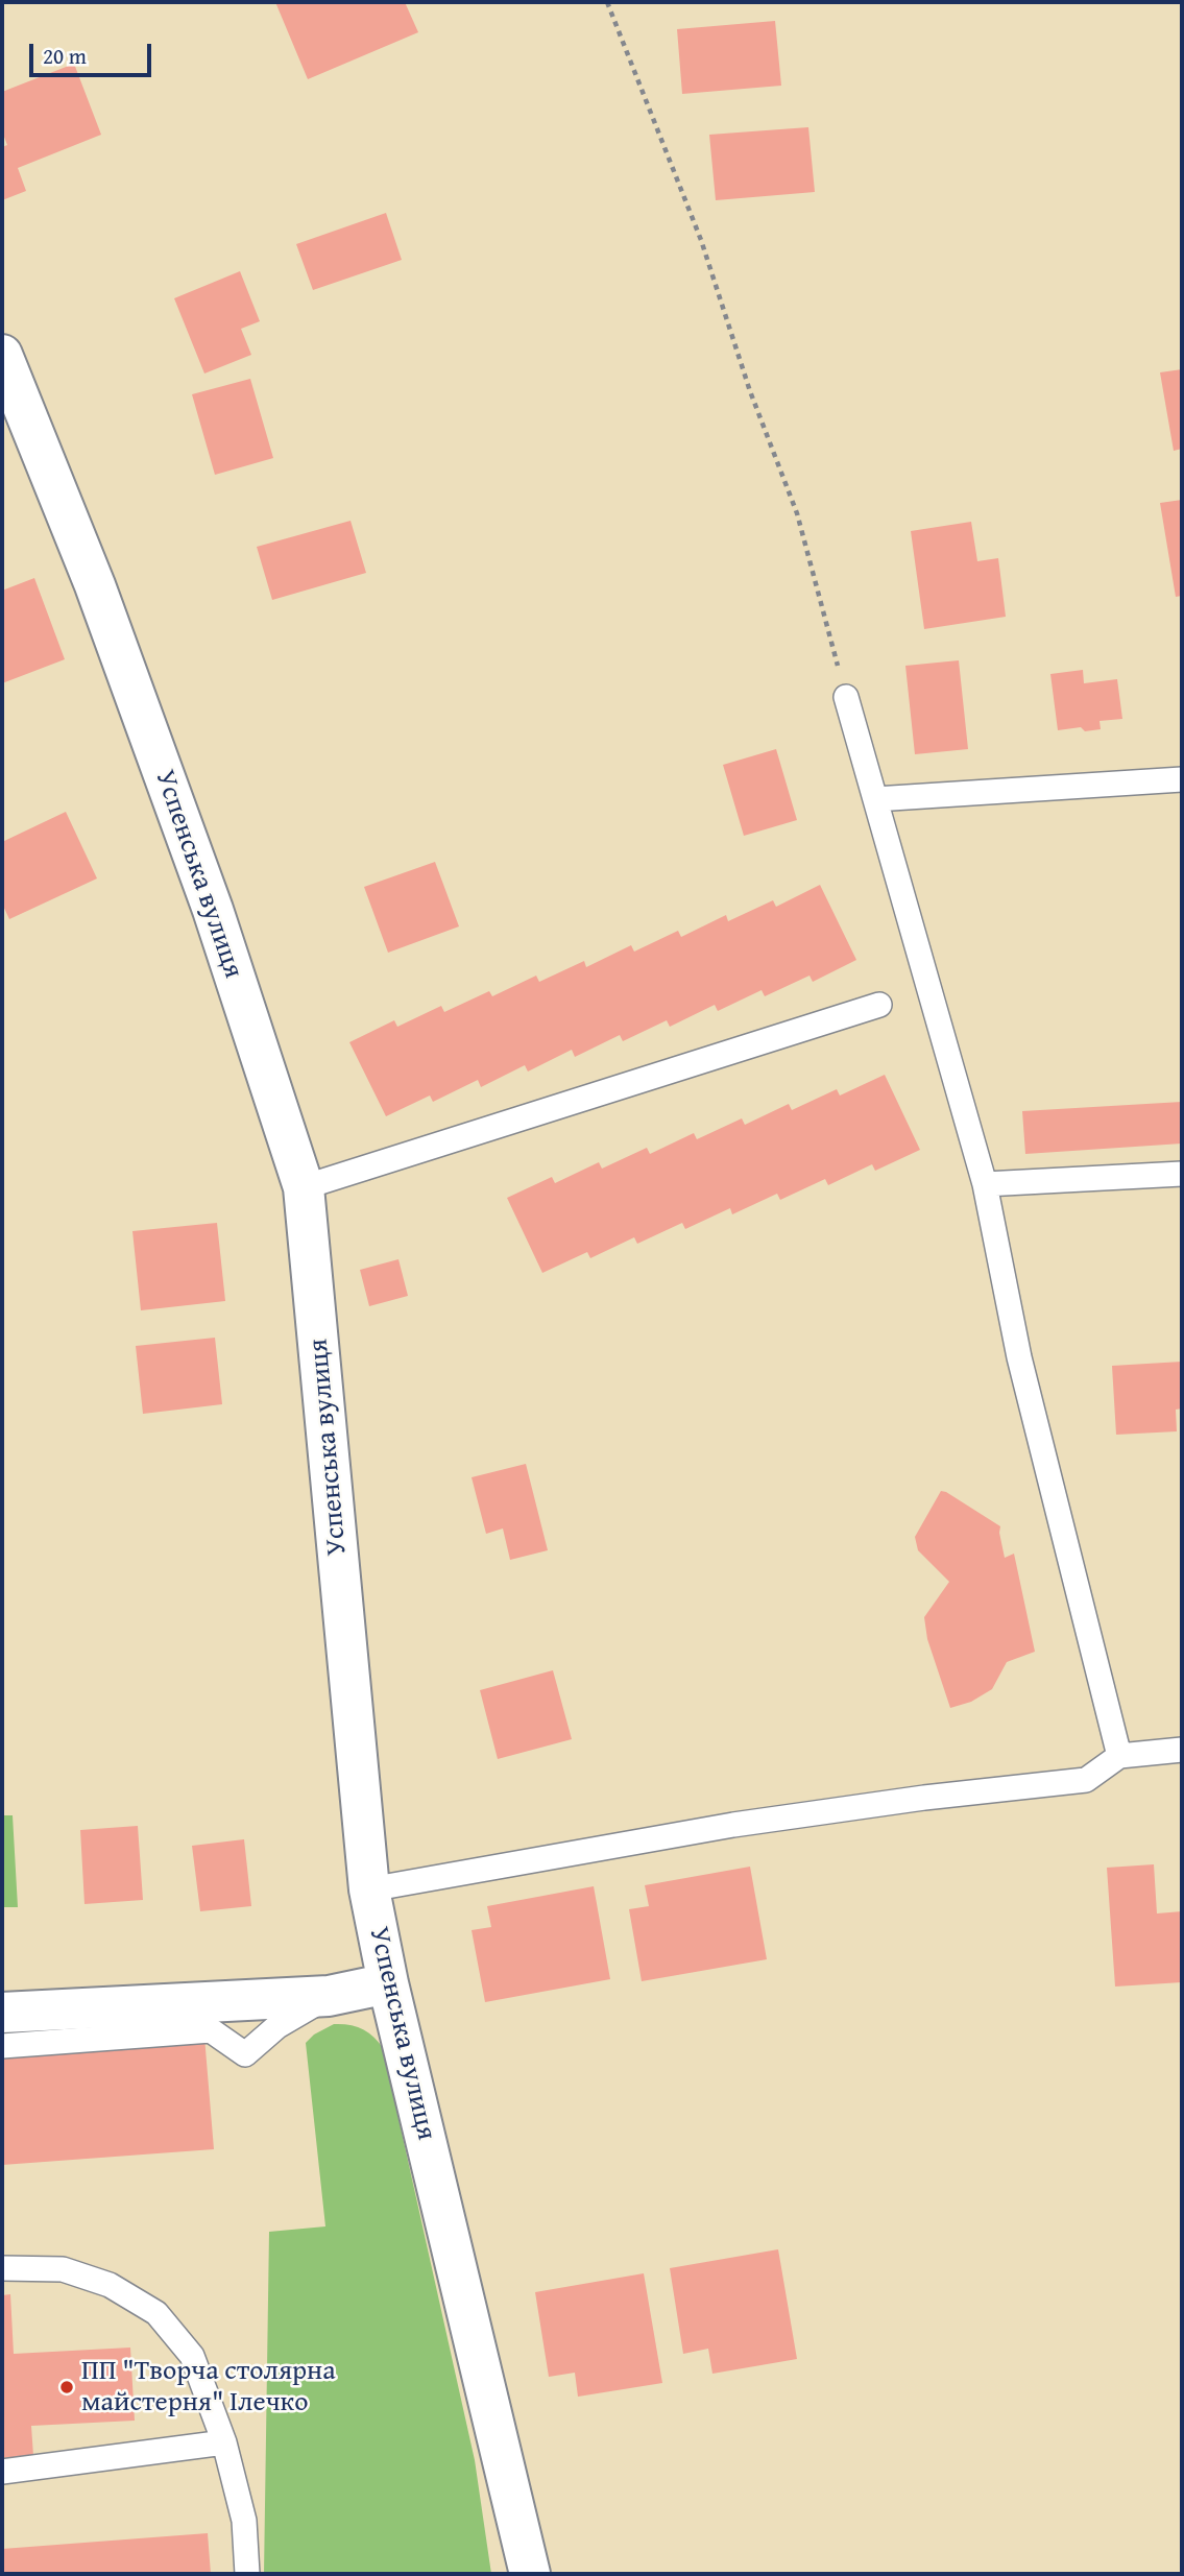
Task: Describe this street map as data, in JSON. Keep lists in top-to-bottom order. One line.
{"streets":{"street":["Успенська вулиця"]},"places":["ПП \"Творча столярна майстерня\" Ілечко"],"scale_bar":"20 m"}
